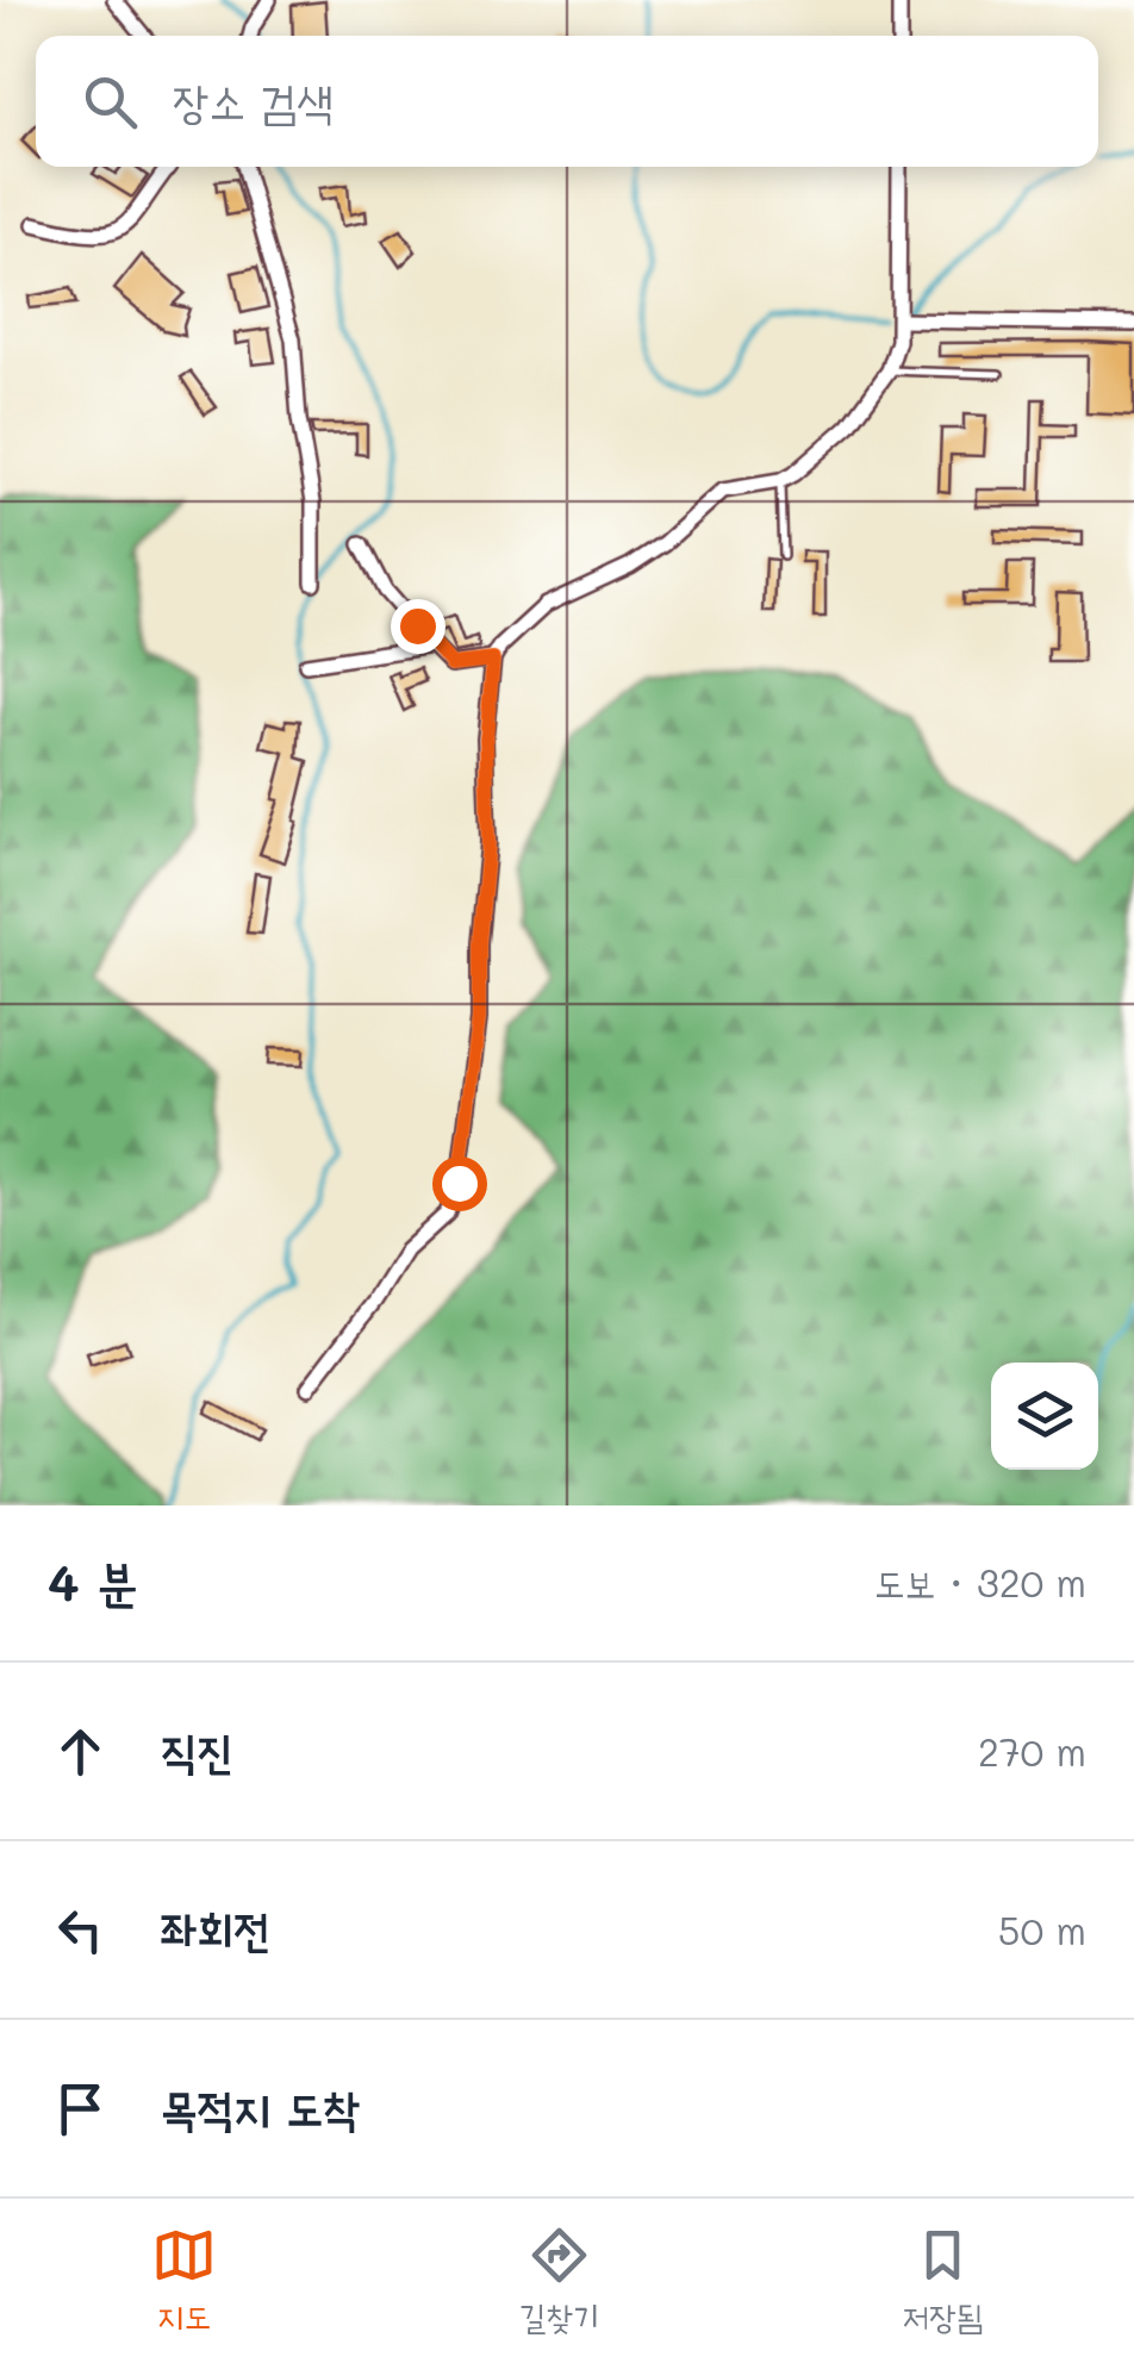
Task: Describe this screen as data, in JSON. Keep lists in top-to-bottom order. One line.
{"page":{"search":"장소 검색","heading":["4 분","도보 · 320 m"],"list":[["직진","270 m"],["좌회전","50 m"],"목적지 도착"],"nav":["지도","길찾기","저장됨"]}}
